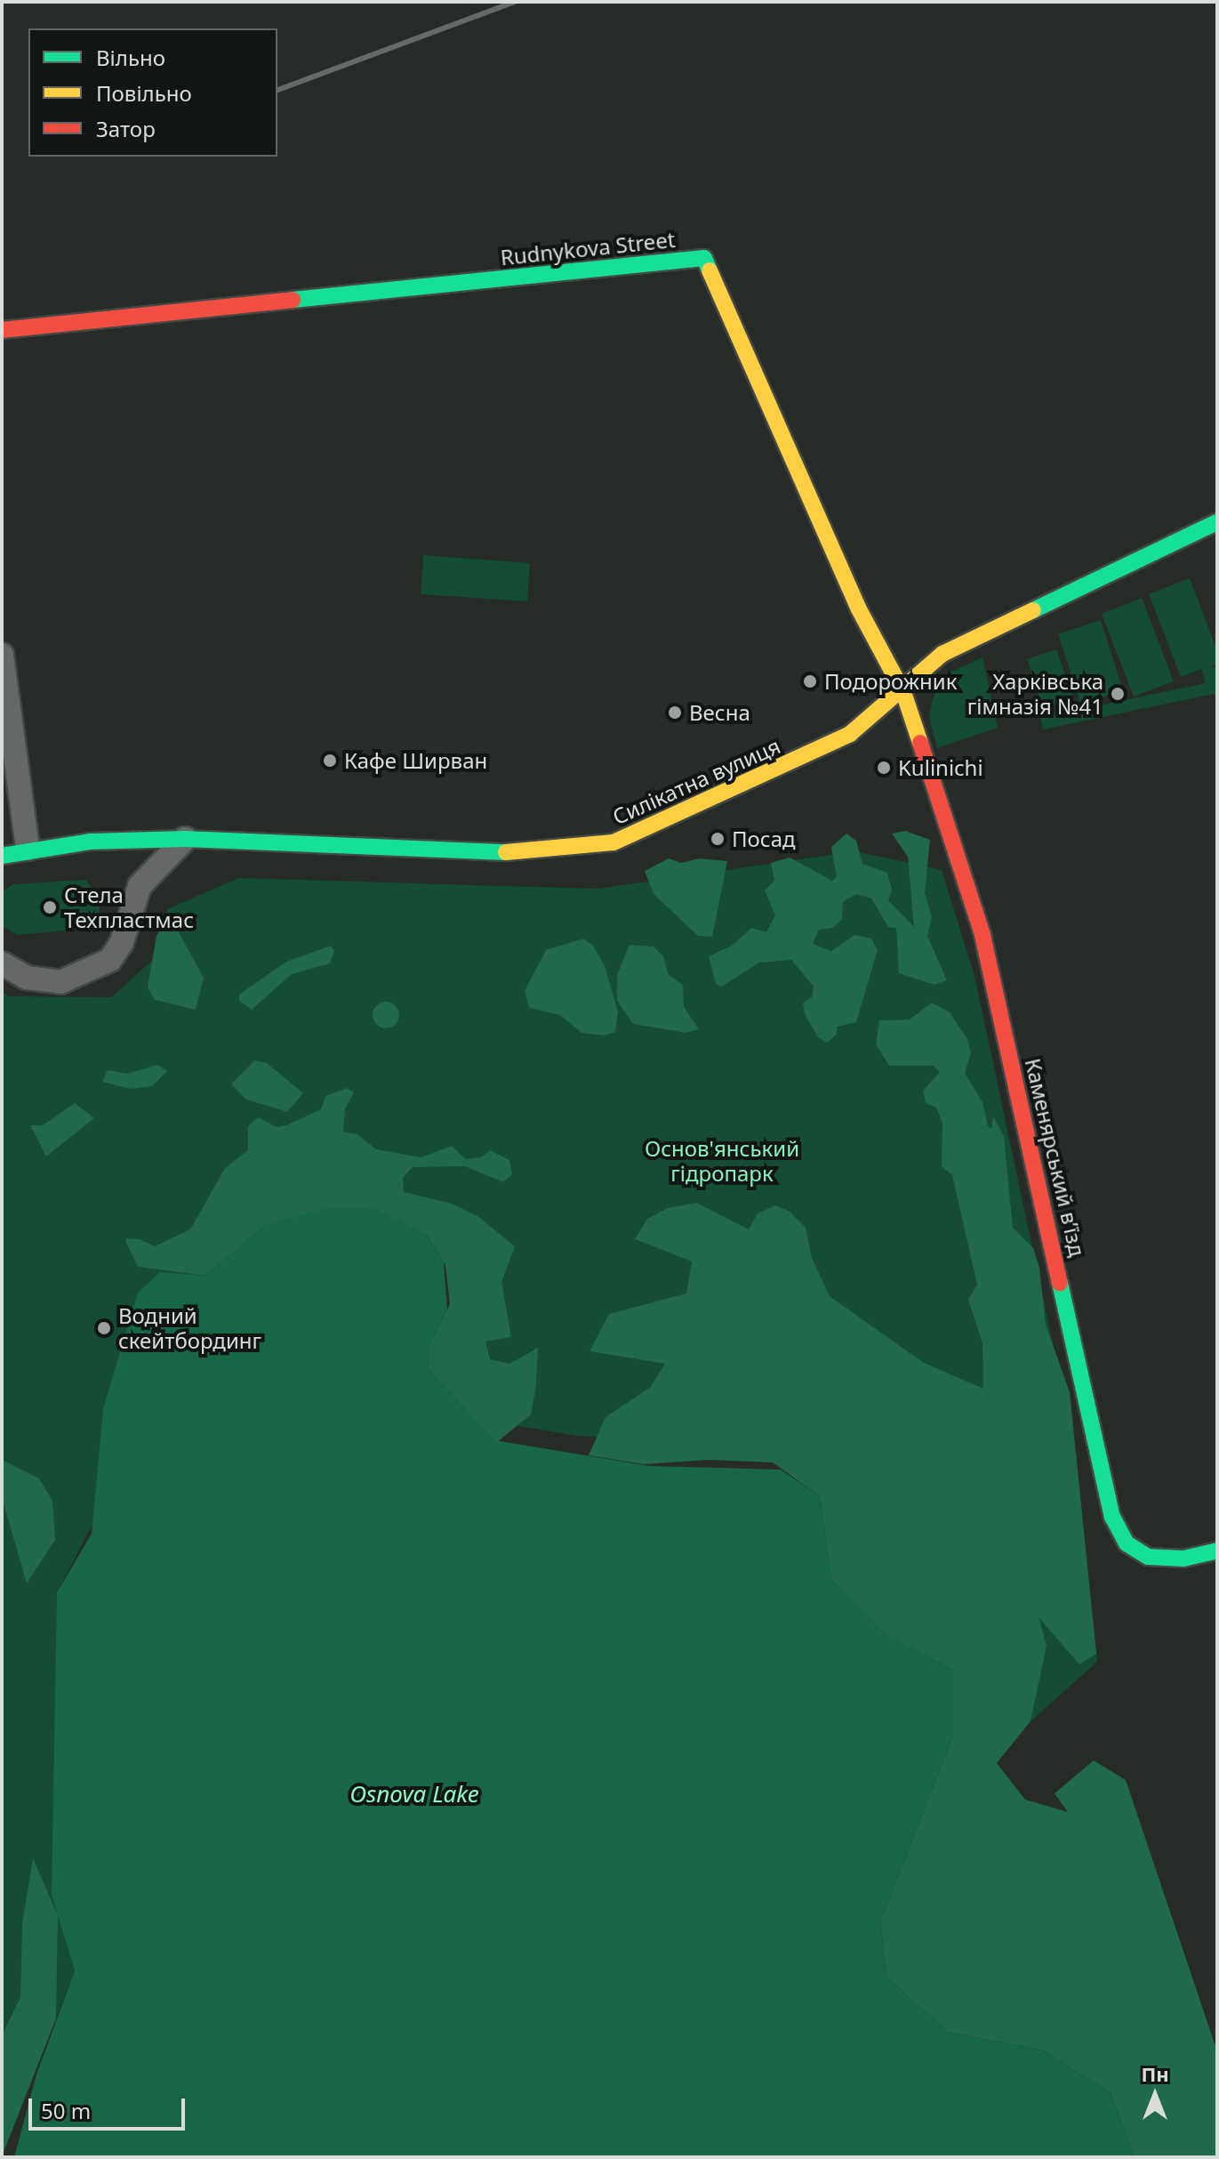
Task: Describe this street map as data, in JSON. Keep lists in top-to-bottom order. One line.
{"streets":{"street":["Rudnykova Street","Силікатна вулиця","Каменярський в’їзд"]},"crossings":[["Rudnykova Street","Силікатна вулиця"],["Rudnykova Street","Каменярський в’їзд"],["Силікатна вулиця","Каменярський в’їзд"]],"water":["Osnova Lake"],"parks":["Основ'янський гідропарк"],"places":["Подорожник","Харківська гімназія №41","Весна","Кафе Ширван","Kulinichi","Посад","Стела Техпластмас","Водний скейтбординг"],"legend":["Вільно","Повільно","Затор"],"scale_bar":"50 m","north":"top"}
